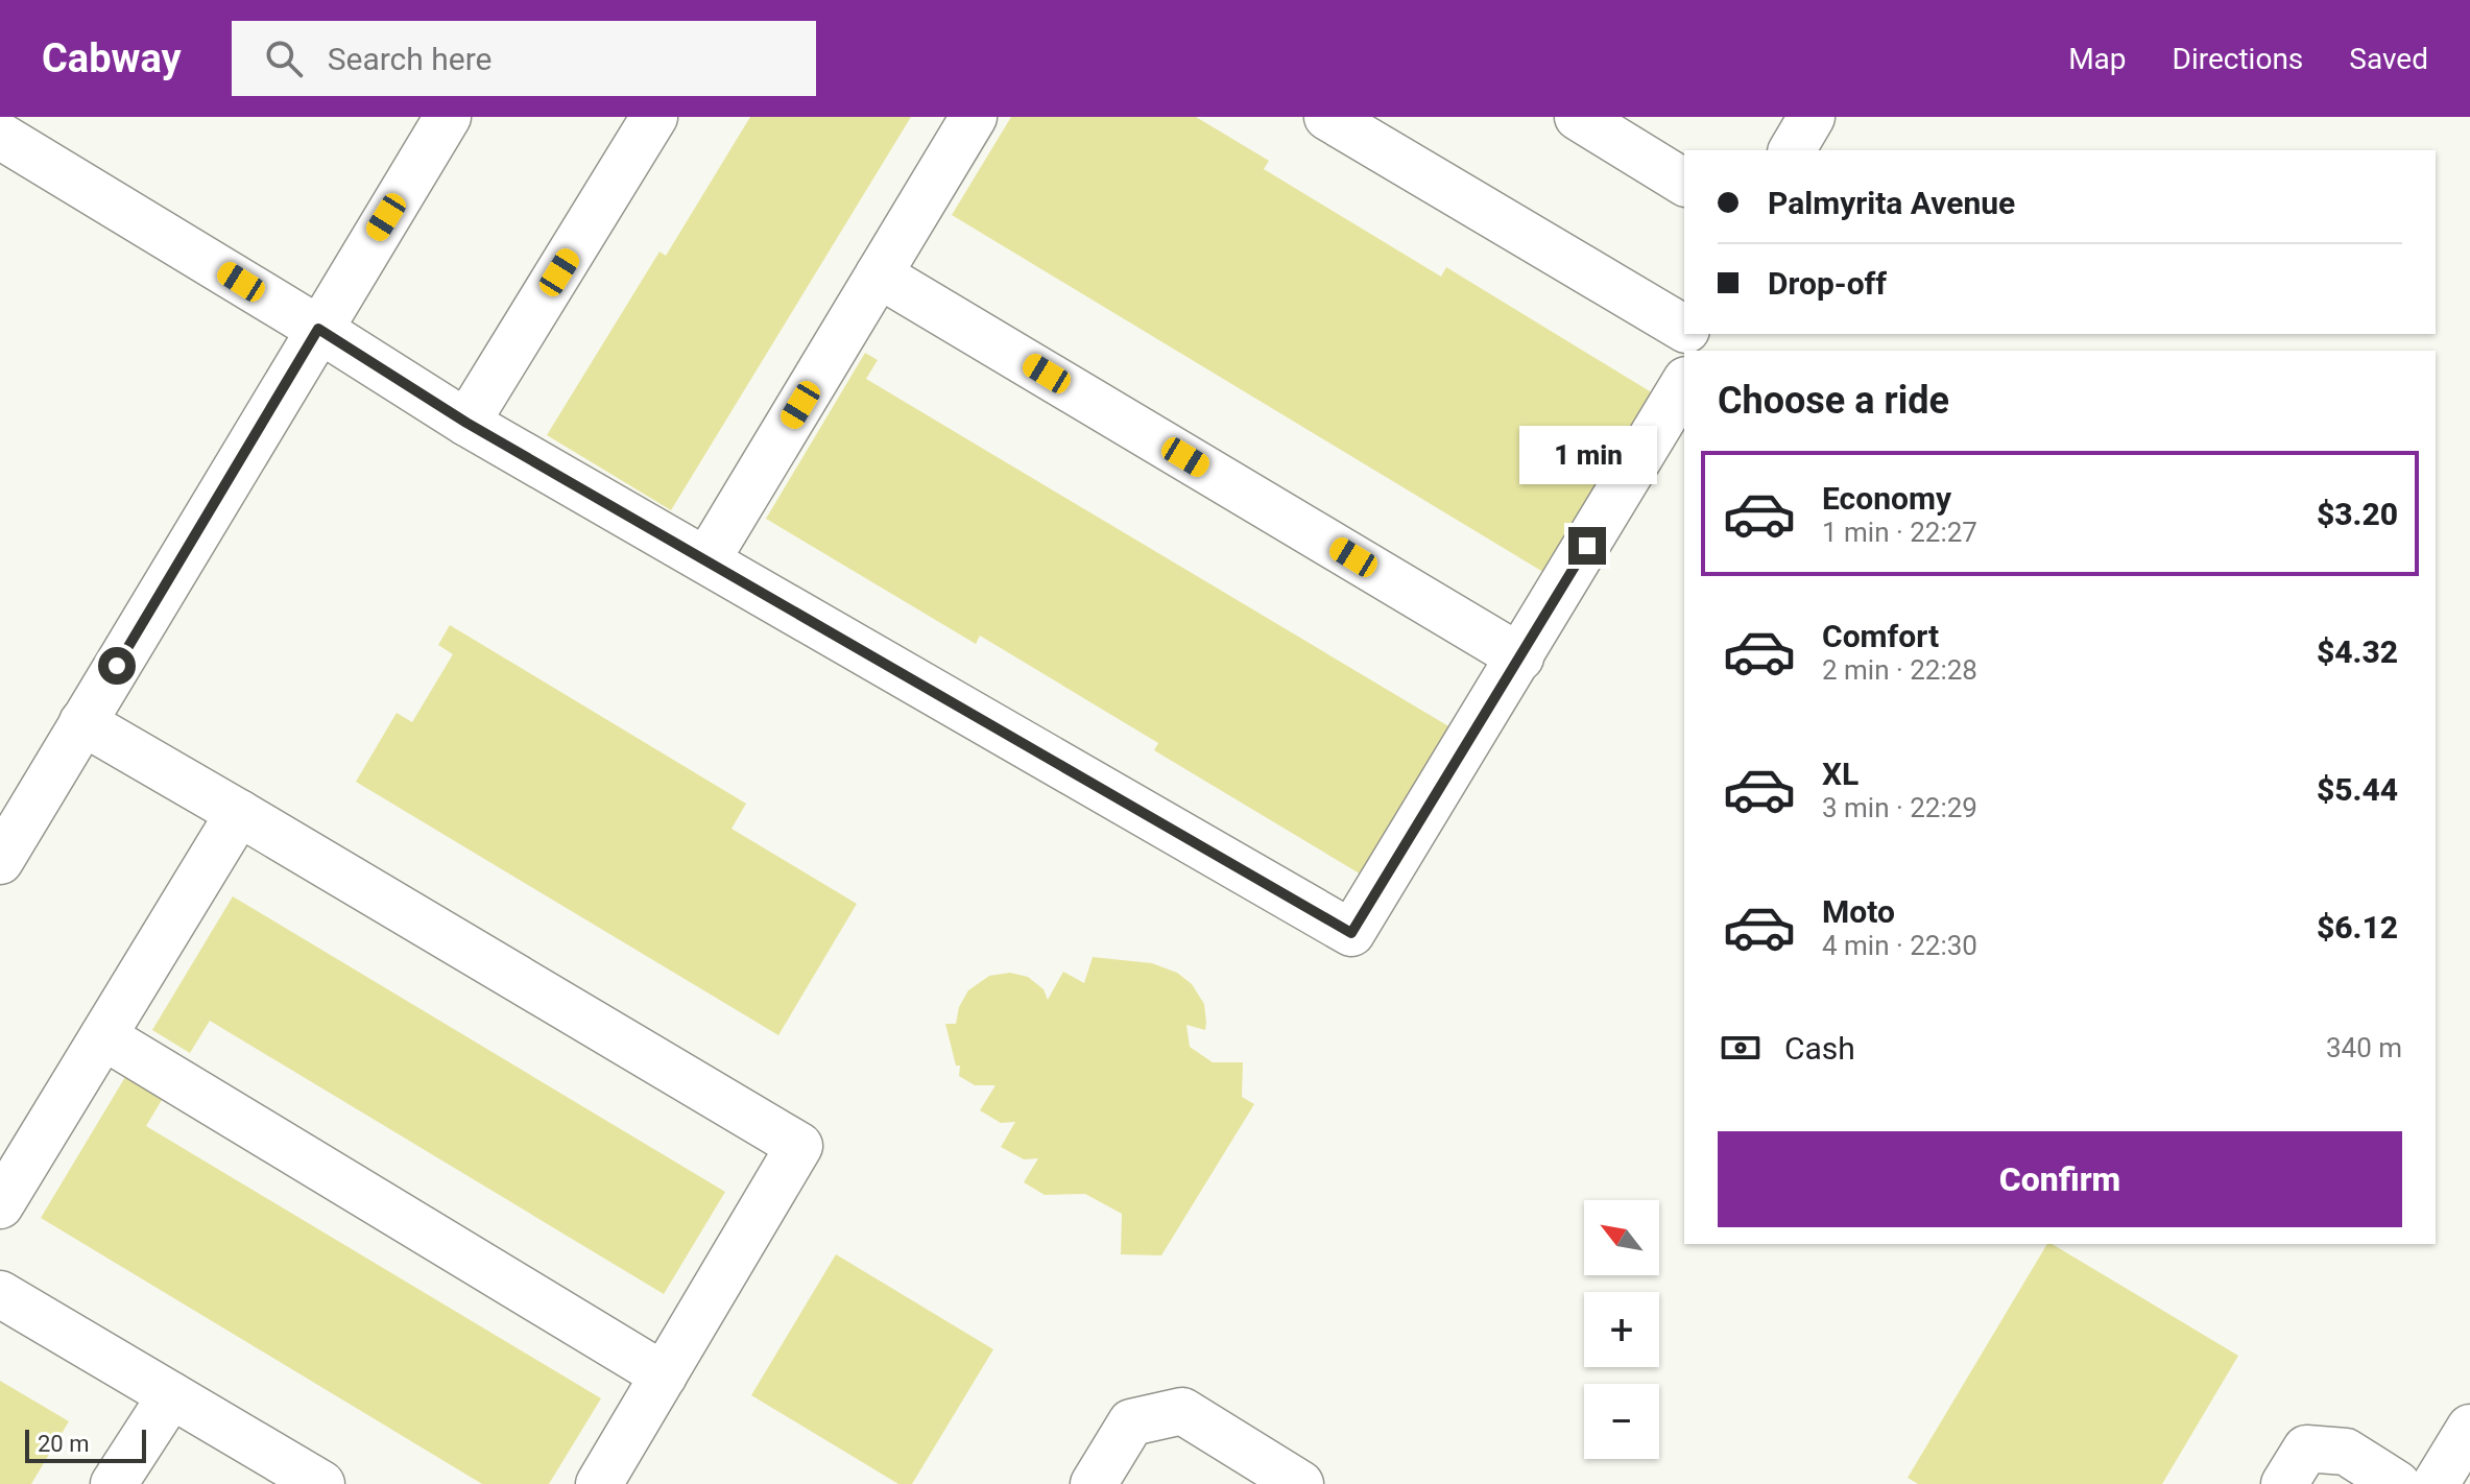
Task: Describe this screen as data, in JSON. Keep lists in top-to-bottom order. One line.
{"scale_bar":"20 m","north":"top left","page":{"header":"Cabway","search":"Search here","nav":["Map","Directions","Saved"],"banner":["Palmyrita Avenue","Drop-off"],"heading":"Choose a ride","bubble":"1 min","list":[{"name":"Economy","note":"1 min · 22:27","value":"$3.20"},{"name":"Comfort","note":"2 min · 22:28","value":"$4.32"},{"name":"XL","note":"3 min · 22:29","value":"$5.44"},{"name":"Moto","note":"4 min · 22:30","value":"$6.12"}],"pay":["Cash","340 m"],"buttons":"Confirm","map_buttons":["+","−"],"scale":"20 m"}}
